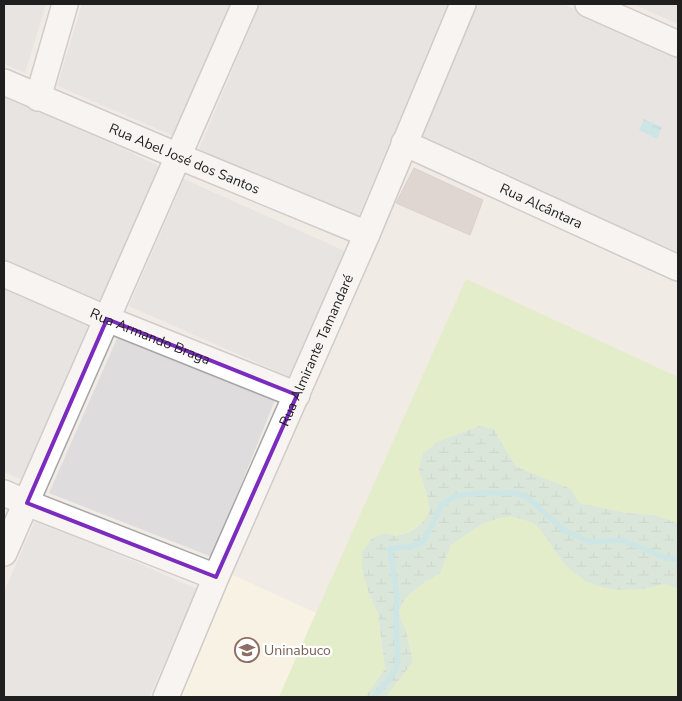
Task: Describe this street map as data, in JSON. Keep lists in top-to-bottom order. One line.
{"streets":{"street":["Rua Abel José dos Santos","Rua Alcântara","Rua Armando Braga","Rua Almirante Tamandaré"]},"crossings":[["Rua Abel José dos Santos","Rua Almirante Tamandaré"],["Rua Alcântara","Rua Almirante Tamandaré"],["Rua Armando Braga","Rua Almirante Tamandaré"]],"places":{"school or university":["Uninabuco"]}}
